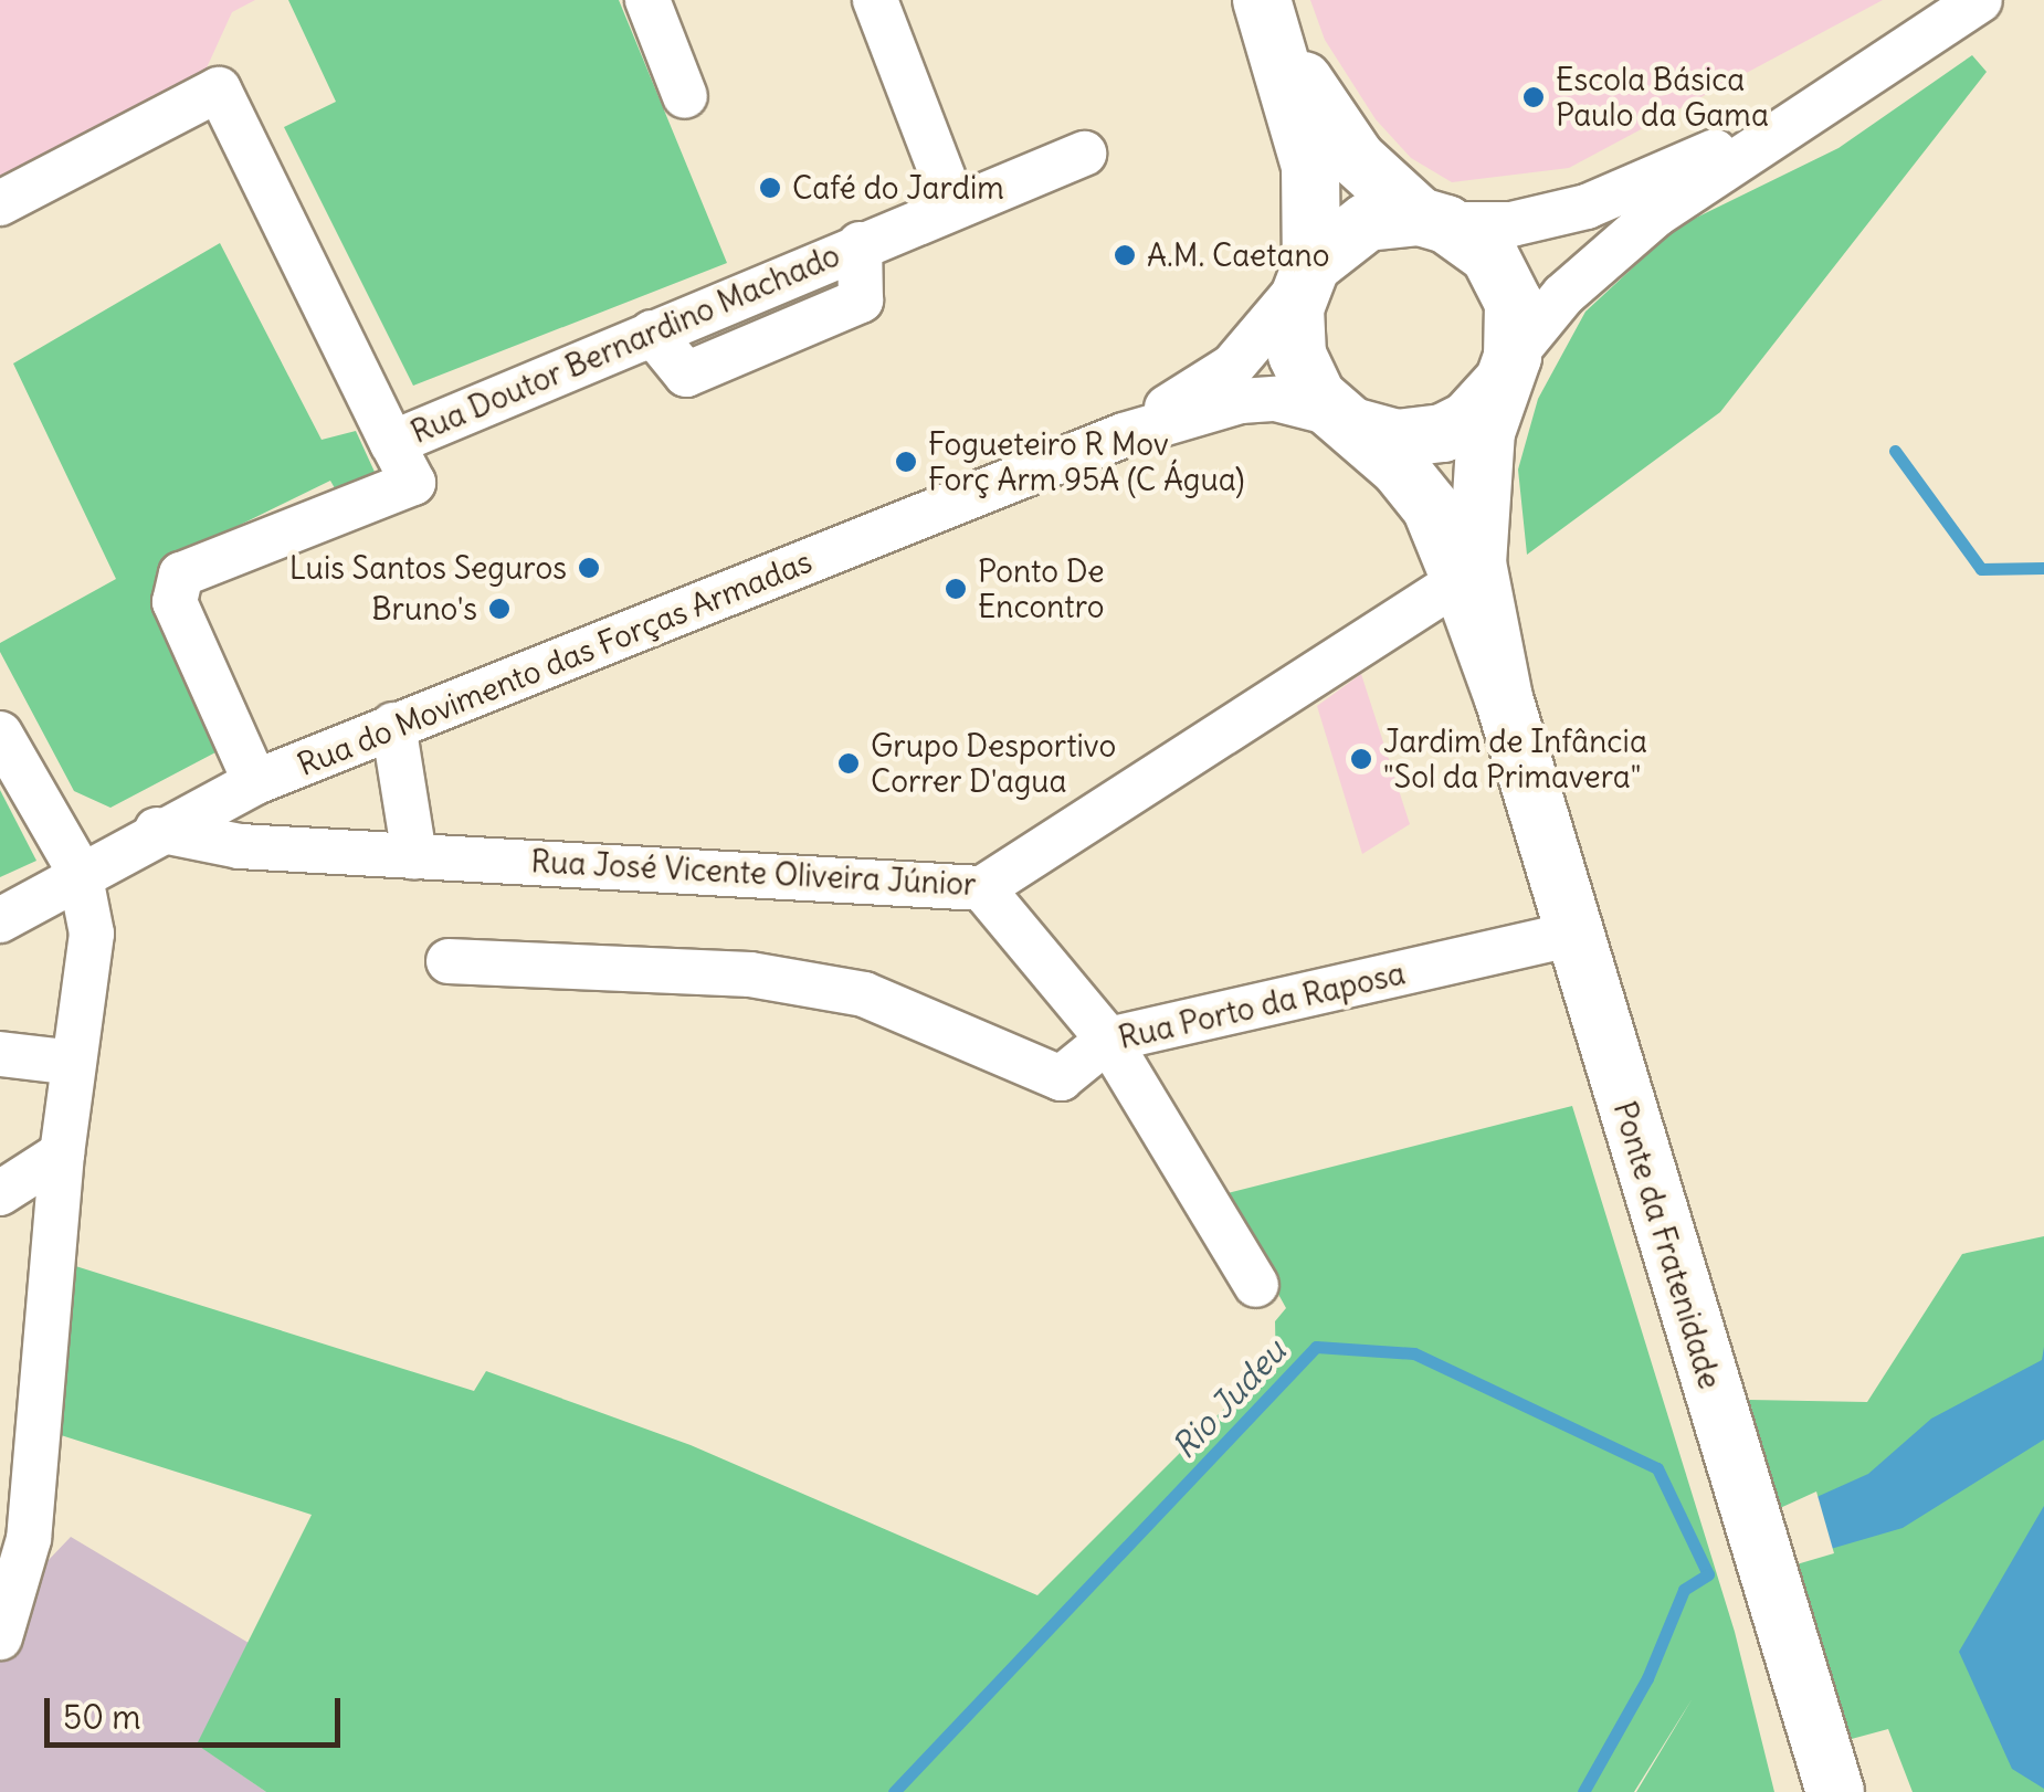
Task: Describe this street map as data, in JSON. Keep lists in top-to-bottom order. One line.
{"streets":{"main road":["Ponte da Fratenidade"],"street":["Rua Doutor Bernardino Machado","Rua do Movimento das Forças Armadas","Rua José Vicente Oliveira Júnior","Rua Porto da Raposa"]},"crossings":[["Rua do Movimento das Forças Armadas","Rua José Vicente Oliveira Júnior"],["Rua Porto da Raposa","Ponte da Fratenidade"]],"water":["Rio Judeu"],"places":["Escola Básica Paulo da Gama","Café do Jardim","A.M. Caetano","Fogueteiro R Mov Forç Arm 95A (C Água)","Luis Santos Seguros","Ponto De Encontro","Bruno's","Jardim de Infância \"Sol da Primavera\"","Grupo Desportivo Correr D'agua"],"scale_bar":"50 m"}
